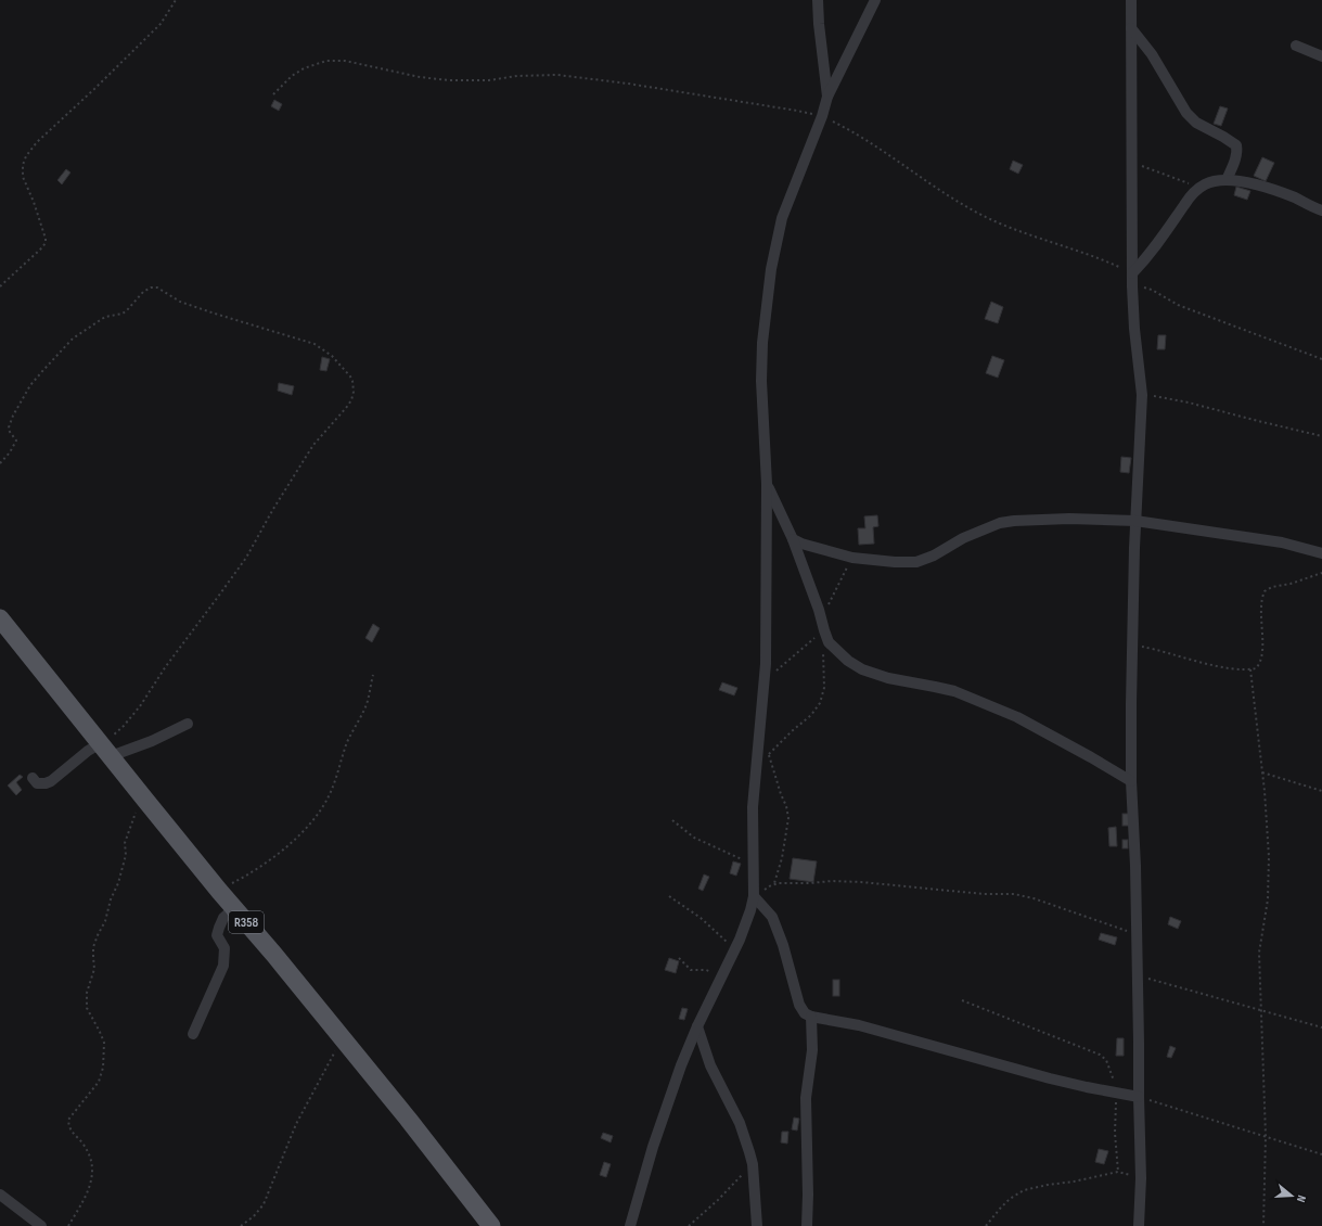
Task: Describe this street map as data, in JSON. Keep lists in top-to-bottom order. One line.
{"streets":{"main road":["R358"]},"north":"right"}
